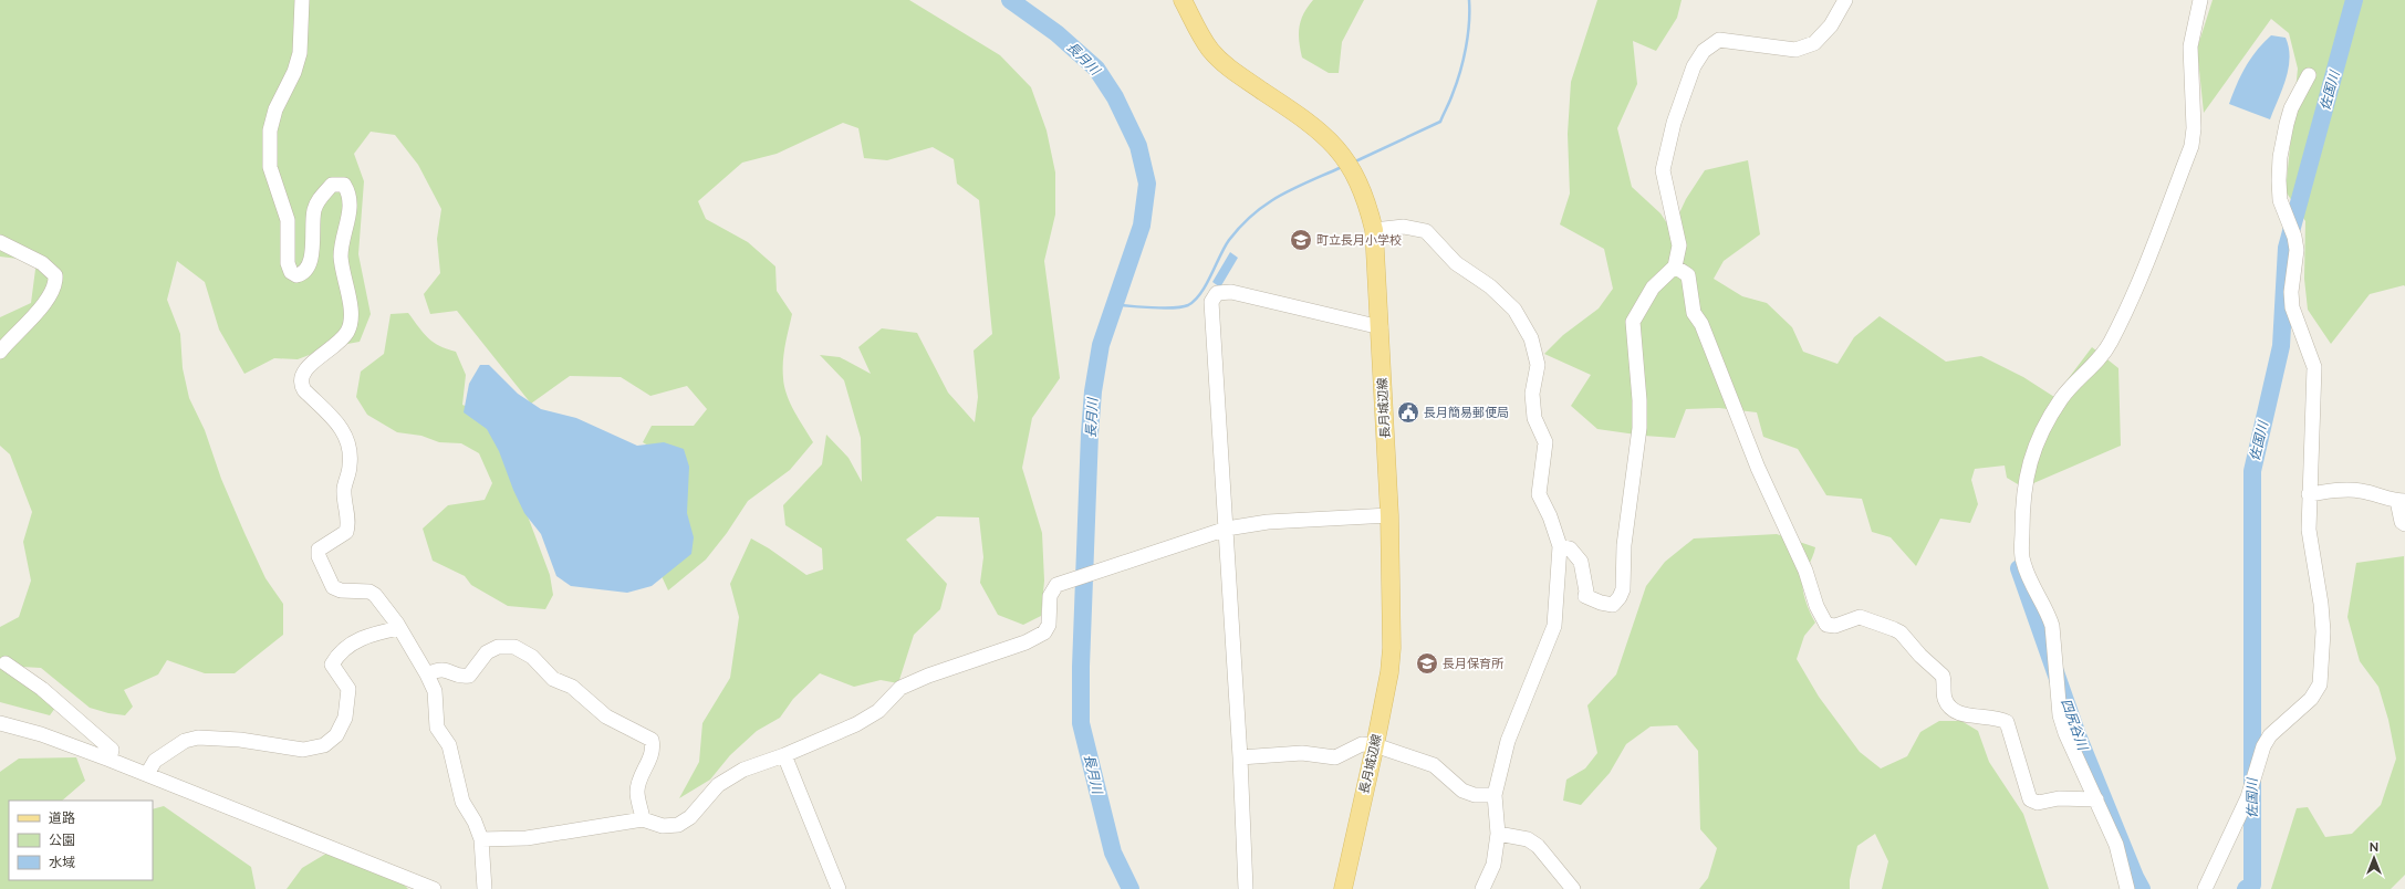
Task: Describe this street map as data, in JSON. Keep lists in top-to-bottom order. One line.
{"streets":{"main road":["長月城辺線"]},"water":["長月川","佐国川","四尻谷川"],"places":{"school or university":["町立長月小学校","長月保育所"],"public building":["長月簡易郵便局"]},"legend":["道路","公園","水域"],"north":"top"}
